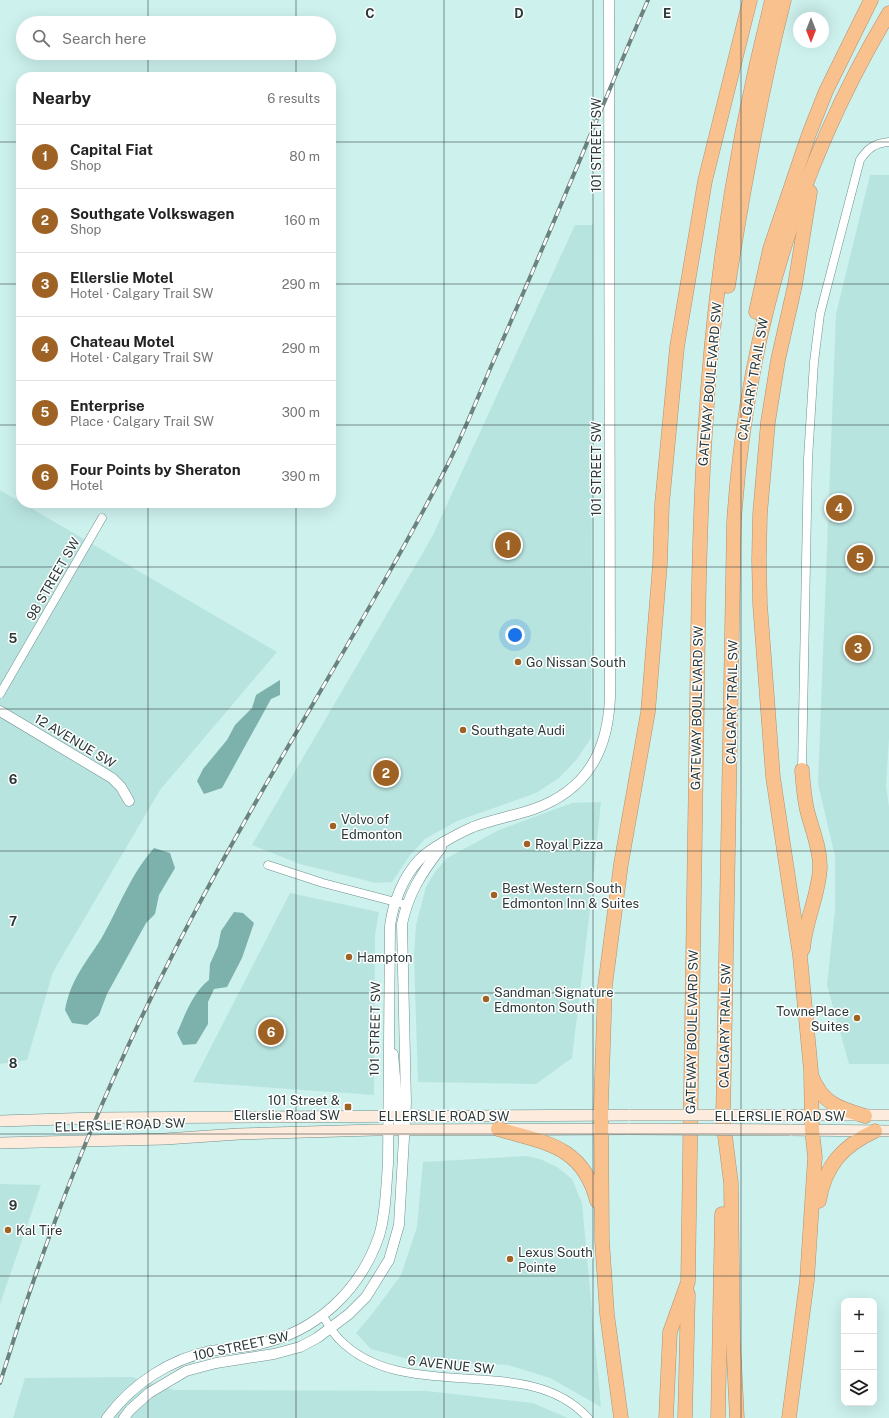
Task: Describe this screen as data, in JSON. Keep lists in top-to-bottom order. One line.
{"streets":{"highway":["CALGARY TRAIL SW","GATEWAY BOULEVARD SW"],"main road":["ELLERSLIE ROAD SW"],"street":["101 STREET SW","98 STREET SW","12 AVENUE SW","100 STREET SW","6 AVENUE SW"]},"crossings":[["101 STREET SW","ELLERSLIE ROAD SW"],["101 STREET SW","100 STREET SW"],["ELLERSLIE ROAD SW","100 STREET SW"],["100 STREET SW","6 AVENUE SW"]],"places":{"other":["Go Nissan South","Southgate Audi","Volvo of Edmonton","Royal Pizza","Best Western South Edmonton Inn & Suites","Hampton","Sandman Signature Edmonton South","TownePlace Suites","Kal Tire","Lexus South Pointe"],"transit":["101 Street & Ellerslie Road SW"]},"north":"bottom","page":{"search":"Search here","heading":["Nearby","6 results"],"list":[{"mark":"1","name":"Capital Fiat","note":"Shop","value":"80 m"},{"mark":"2","name":"Southgate Volkswagen","note":"Shop","value":"160 m"},{"mark":"3","name":"Ellerslie Motel","note":"Hotel · Calgary Trail SW","value":"290 m"},{"mark":"4","name":"Chateau Motel","note":"Hotel · Calgary Trail SW","value":"290 m"},{"mark":"5","name":"Enterprise","note":"Place · Calgary Trail SW","value":"300 m"},{"mark":"6","name":"Four Points by Sheraton","note":"Hotel","value":"390 m"}],"pins":["4","1","5","3","2","6"],"map_buttons":["+","−"]},"grid":{"columns":["C","D","E"],"rows":["5","6","7","8","9"]}}
